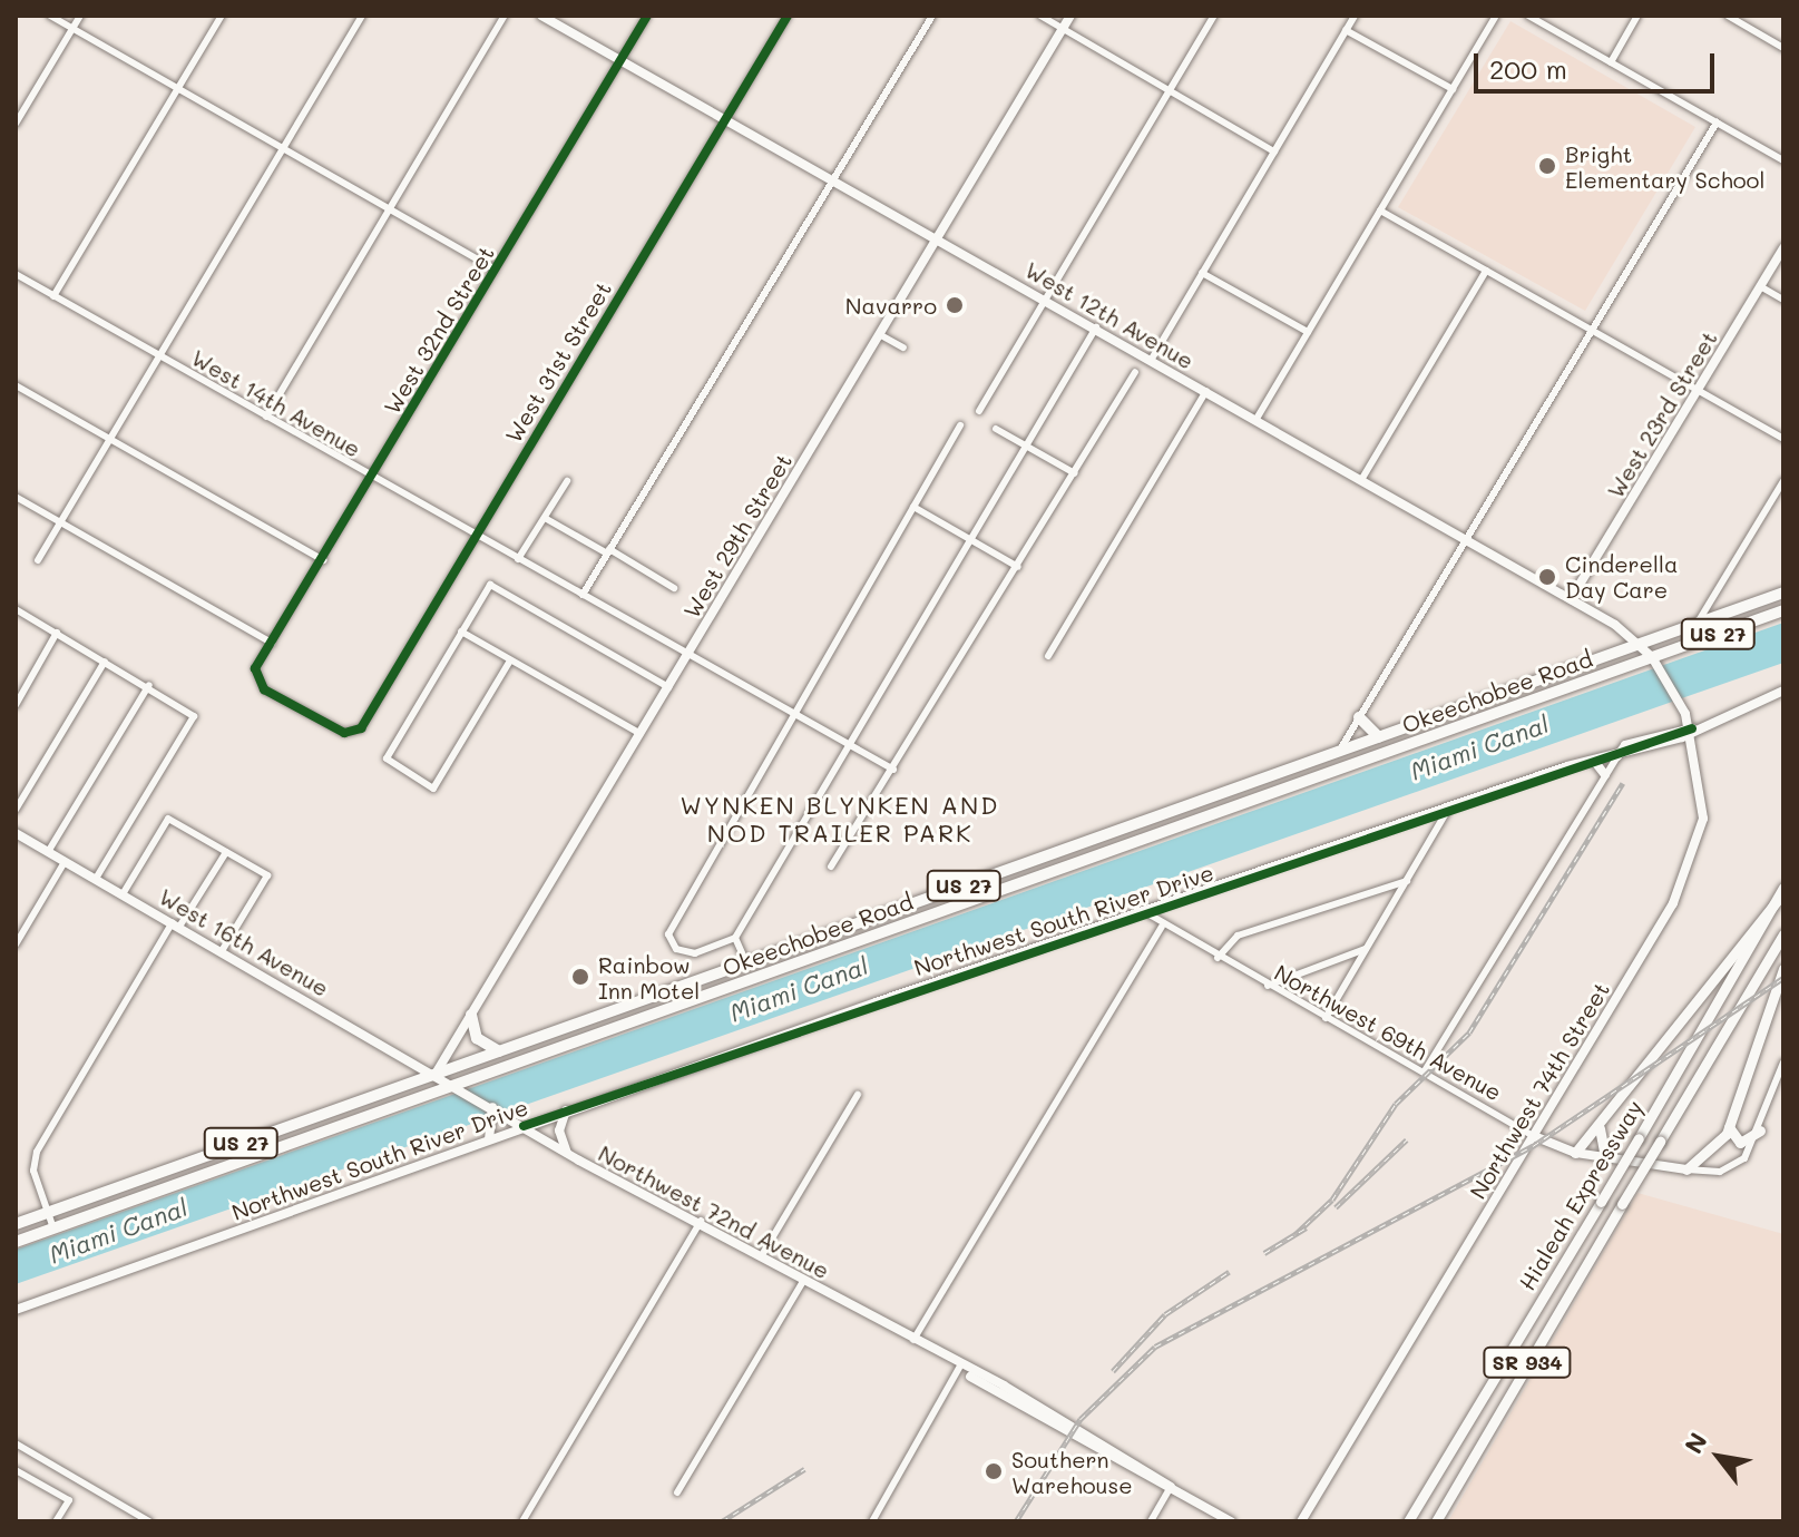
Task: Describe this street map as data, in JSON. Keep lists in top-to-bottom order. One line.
{"streets":{"highway":["US 27","Okeechobee Road"],"main road":["West 12th Avenue","West 23rd Street","West 29th Street","Northwest South River Drive","West 16th Avenue","Northwest 69th Avenue","Northwest 74th Street","Hialeah Expressway","Northwest 72nd Avenue","SR 934"],"street":["West 32nd Street","West 31st Street","West 14th Avenue"]},"crossings":[["West 12th Avenue","West 32nd Street"],["West 12th Avenue","West 31st Street"],["West 12th Avenue","West 23rd Street"],["West 12th Avenue","West 29th Street"],["West 12th Avenue","Okeechobee Road"],["West 12th Avenue","Northwest 74th Street"],["West 32nd Street","West 31st Street"],["West 32nd Street","West 14th Avenue"],["West 31st Street","West 14th Avenue"],["West 14th Avenue","West 29th Street"],["West 29th Street","Okeechobee Road"],["West 29th Street","West 16th Avenue"],["Okeechobee Road","West 16th Avenue"],["Okeechobee Road","Northwest 74th Street"],["Okeechobee Road","Northwest 72nd Avenue"],["Northwest South River Drive","Northwest 69th Avenue"],["Northwest South River Drive","Northwest 74th Street"],["Northwest South River Drive","Northwest 72nd Avenue"],["West 16th Avenue","Northwest 72nd Avenue"],["Northwest 69th Avenue","Northwest 74th Street"]],"districts":["WYNKEN BLYNKEN AND NOD TRAILER PARK"],"water":["Miami Canal"],"places":["Bright Elementary School","Navarro","Cinderella Day Care","Rainbow Inn Motel","Southern Warehouse"],"scale_bar":"200 m","north":"top left"}
